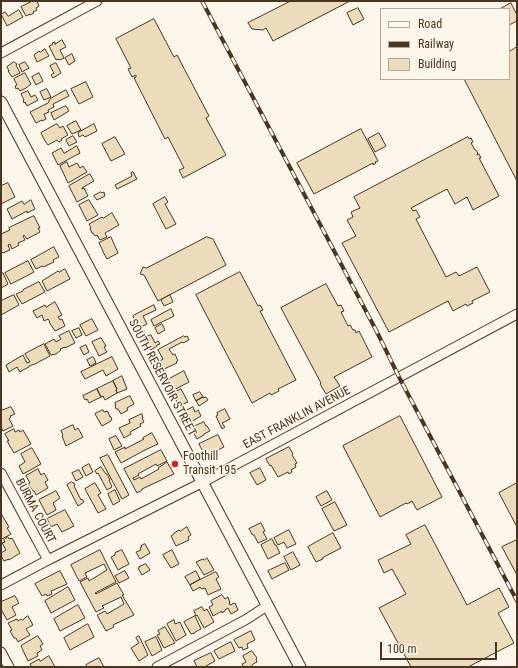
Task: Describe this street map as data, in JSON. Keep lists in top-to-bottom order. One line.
{"streets":{"main road":["SOUTH RESERVOIR STREET"],"street":["EAST FRANKLIN AVENUE","BURMA COURT"]},"crossings":[["SOUTH RESERVOIR STREET","EAST FRANKLIN AVENUE"],["EAST FRANKLIN AVENUE","BURMA COURT"]],"places":["Foothill Transit 195"],"legend":["Road","Railway","Building"],"scale_bar":"100 m"}
